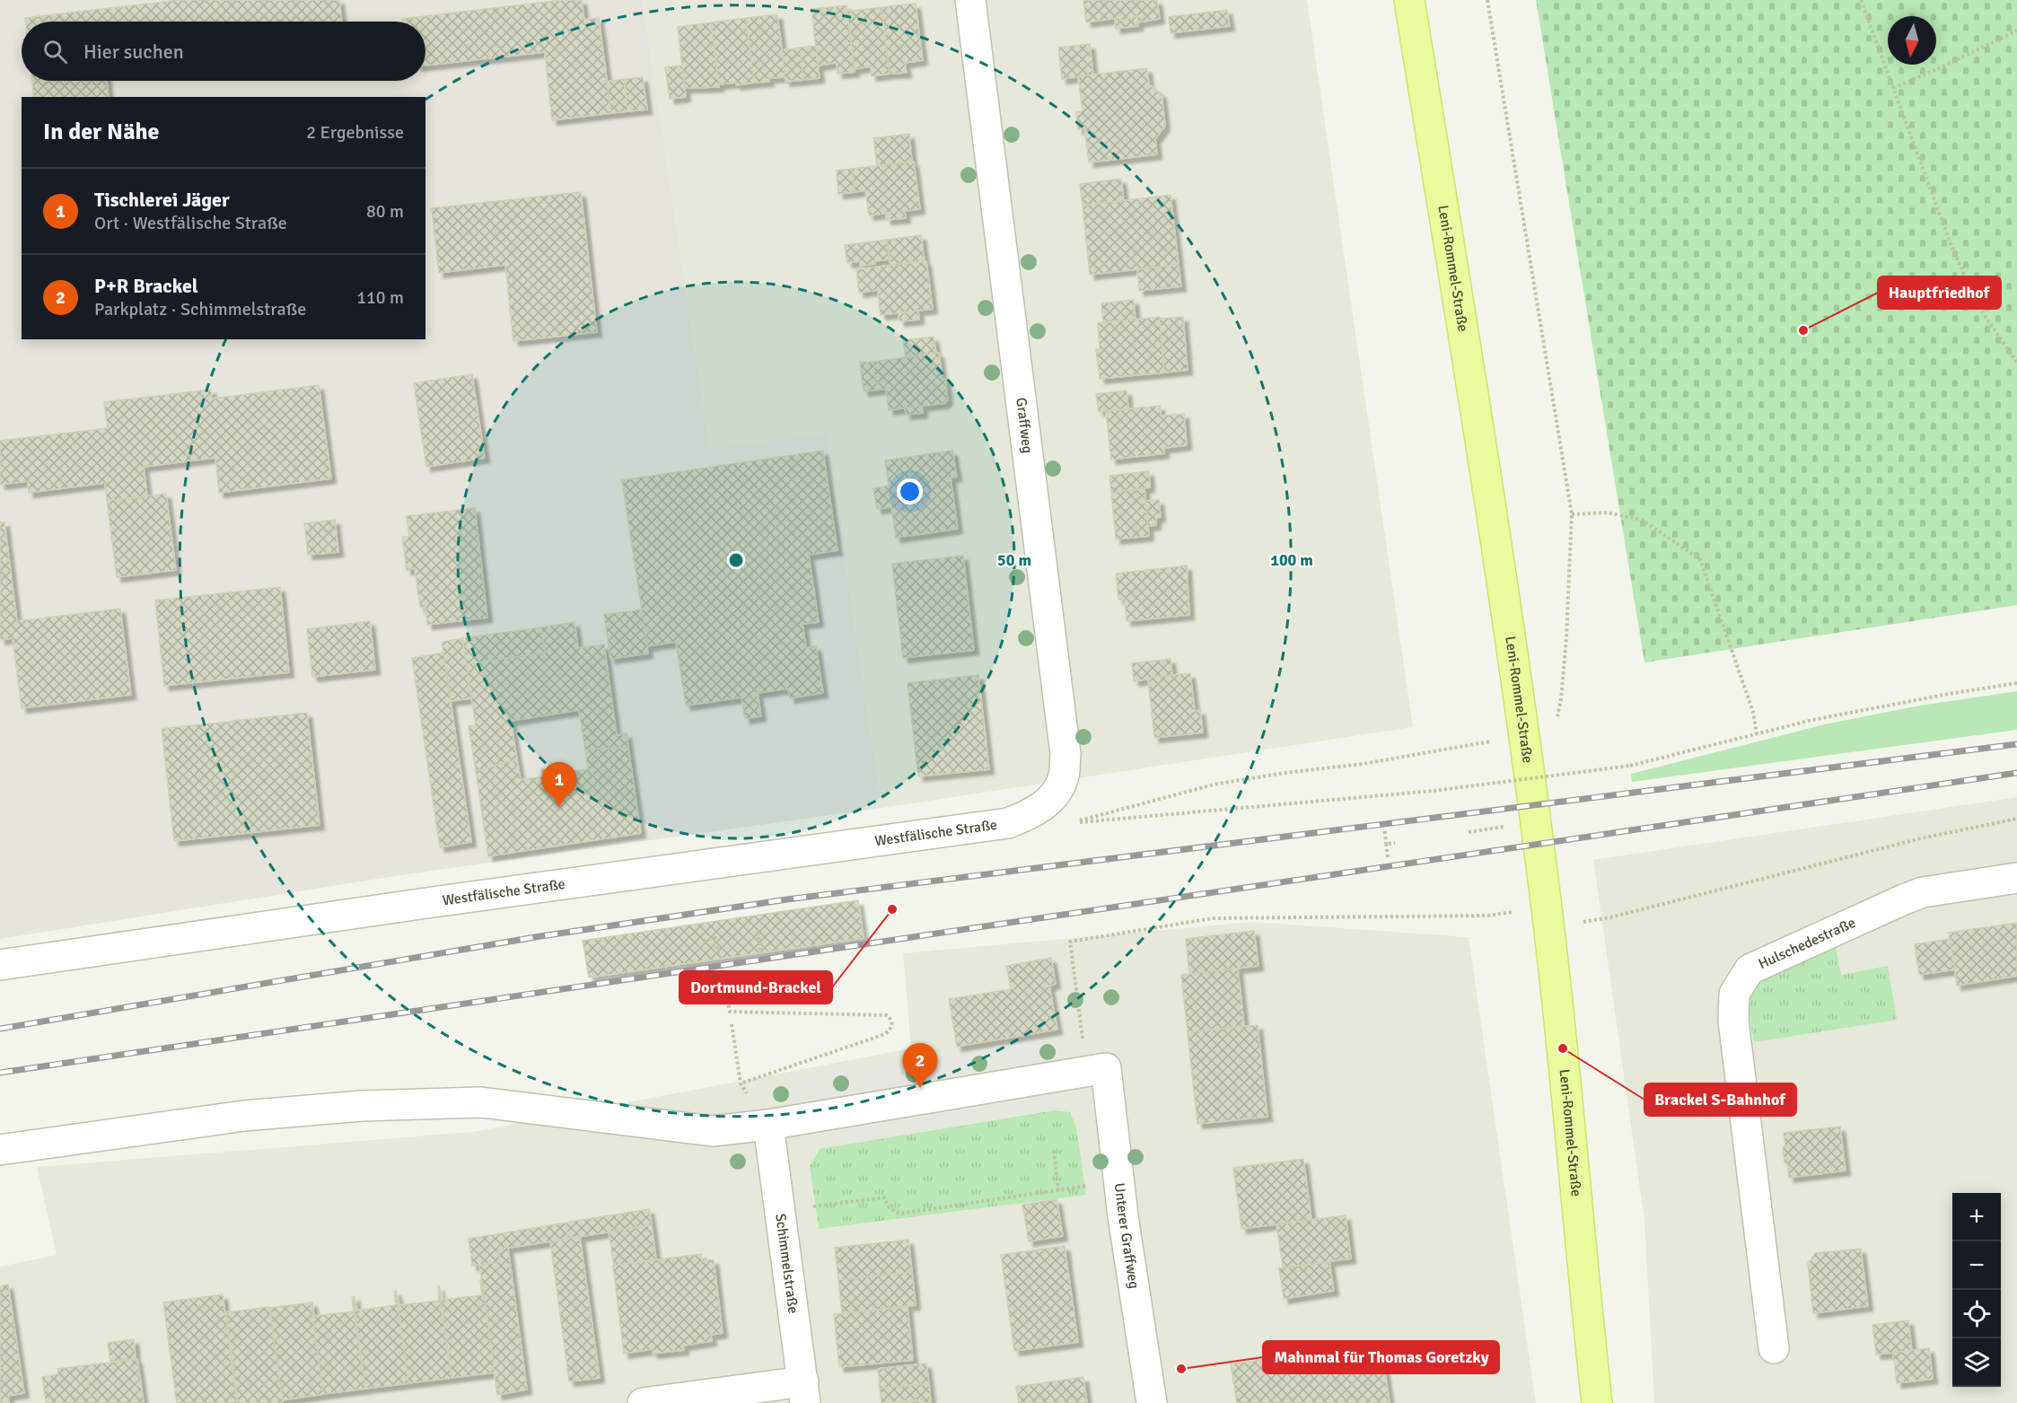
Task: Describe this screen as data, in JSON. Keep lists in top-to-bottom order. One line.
{"streets":{"main road":["Leni-Rommel-Straße"],"street":["Graffweg","Westfälische Straße","Hulschedestraße","Unterer Graffweg","Schimmelstraße"]},"crossings":[["Graffweg","Westfälische Straße"]],"places":["Hauptfriedhof","Dortmund-Brackel","Brackel S-Bahnhof","Mahnmal für Thomas Goretzky"],"north":"bottom","page":{"search":"Hier suchen","heading":["In der Nähe","2 Ergebnisse"],"list":[{"mark":"1","name":"Tischlerei Jäger","note":"Ort · Westfälische Straße","value":"80 m"},{"mark":"2","name":"P+R Brackel","note":"Parkplatz · Schimmelstraße","value":"110 m"}],"pins":["1","2"],"map_buttons":["+","−"]},"rings":["50 m","100 m"]}
